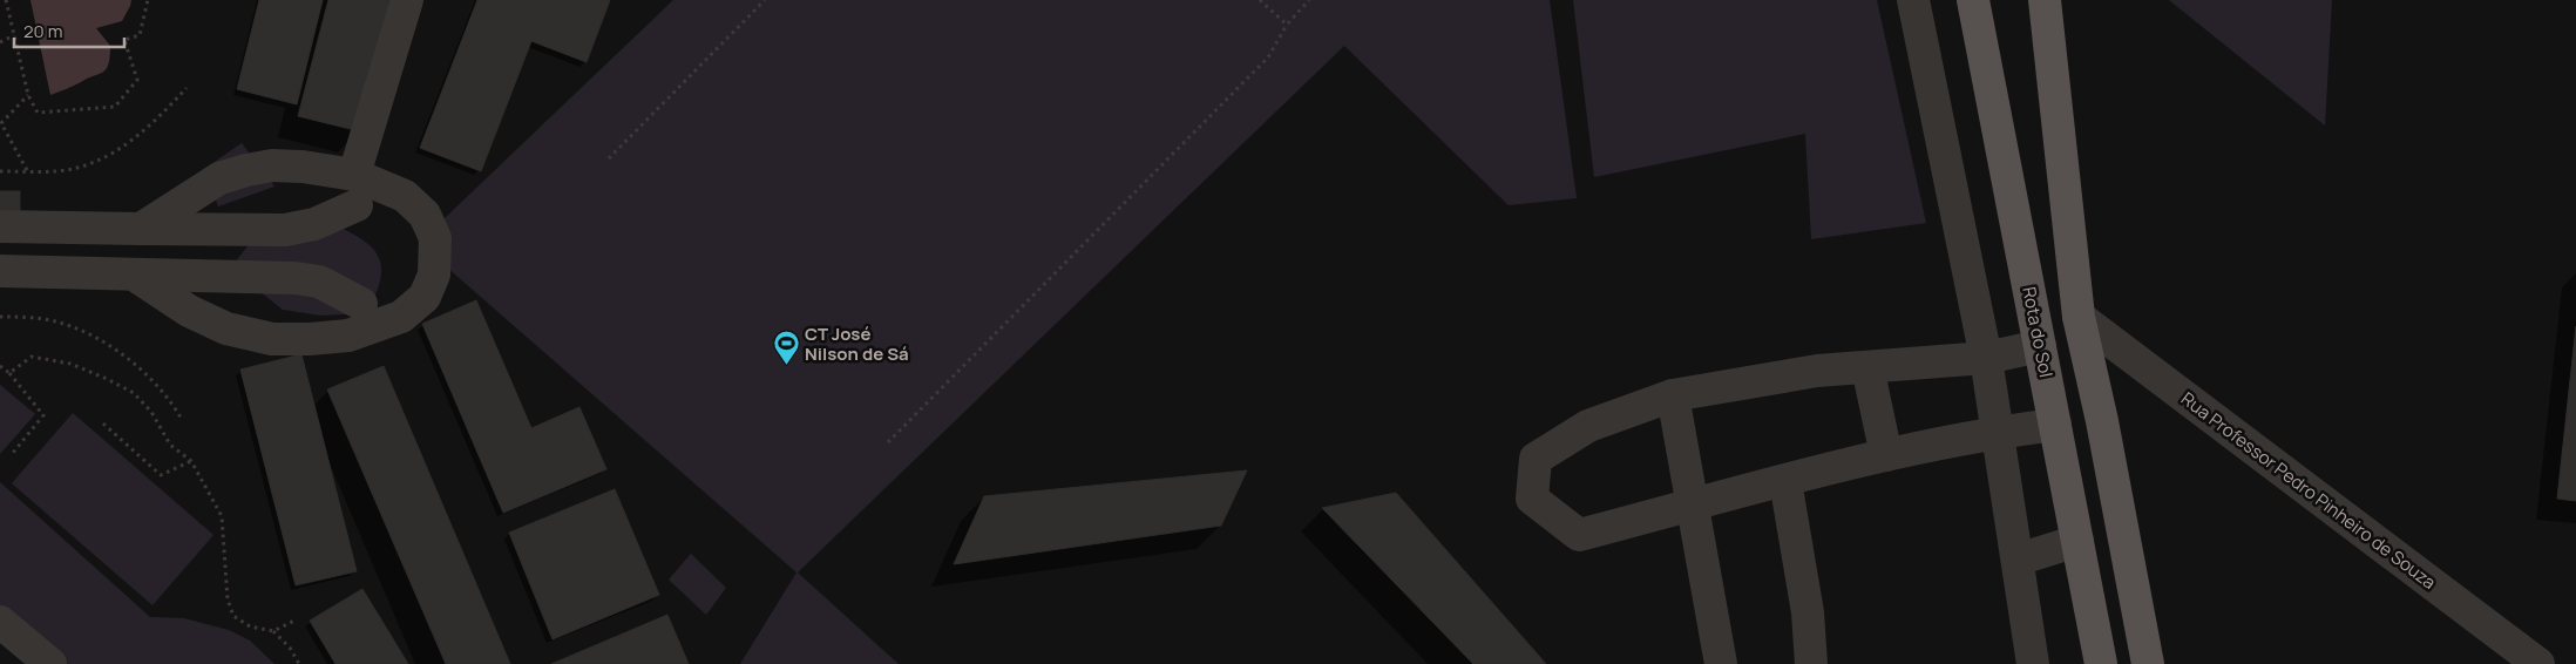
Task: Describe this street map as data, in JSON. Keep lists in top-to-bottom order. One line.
{"streets":{"main road":["Rota do Sol"],"street":["Rua Professor Pedro Pinheiro de Souza"]},"places":{"sports":["CT José Nilson de Sá"]},"scale_bar":"20 m"}
